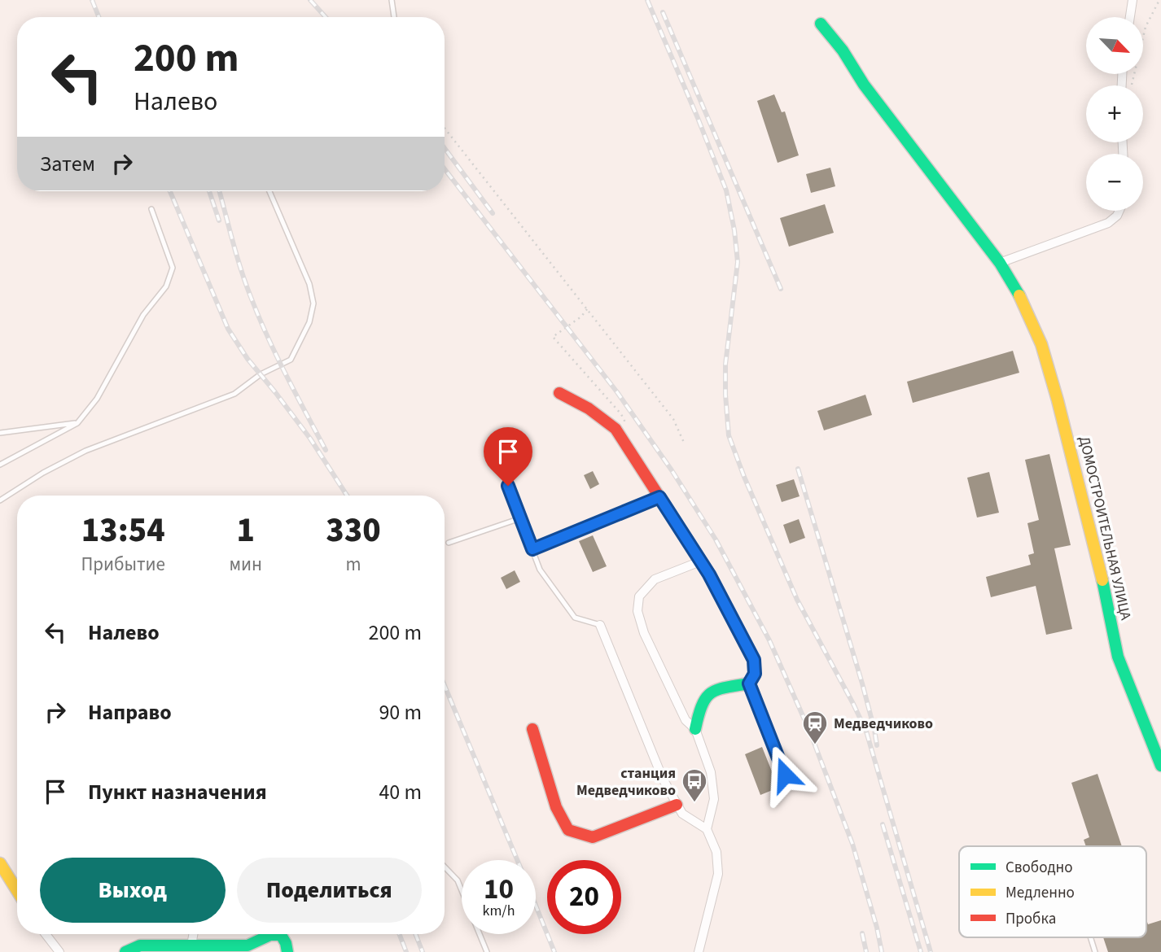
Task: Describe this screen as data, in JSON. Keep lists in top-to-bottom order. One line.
{"streets":{"street":["ДОМОСТРОИТЕЛЬНАЯ УЛИЦА"]},"places":{"station":["Медведчиково"],"bus stop":["станция Медведчиково"]},"legend":["Свободно","Медленно","Пробка"],"north":"bottom right","page":{"map_buttons":["+","−"],"turn":["200 m","Налево"],"then":"Затем","eta":["13:54","Прибытие","1","мин","330","m"],"list":[{"name":"Налево","value":"200 m"},{"name":"Направо","value":"90 m"},{"name":"Пункт назначения","value":"40 m"}],"buttons":["Выход","Поделиться"],"speed":"10 km/h","limit":"20"}}
